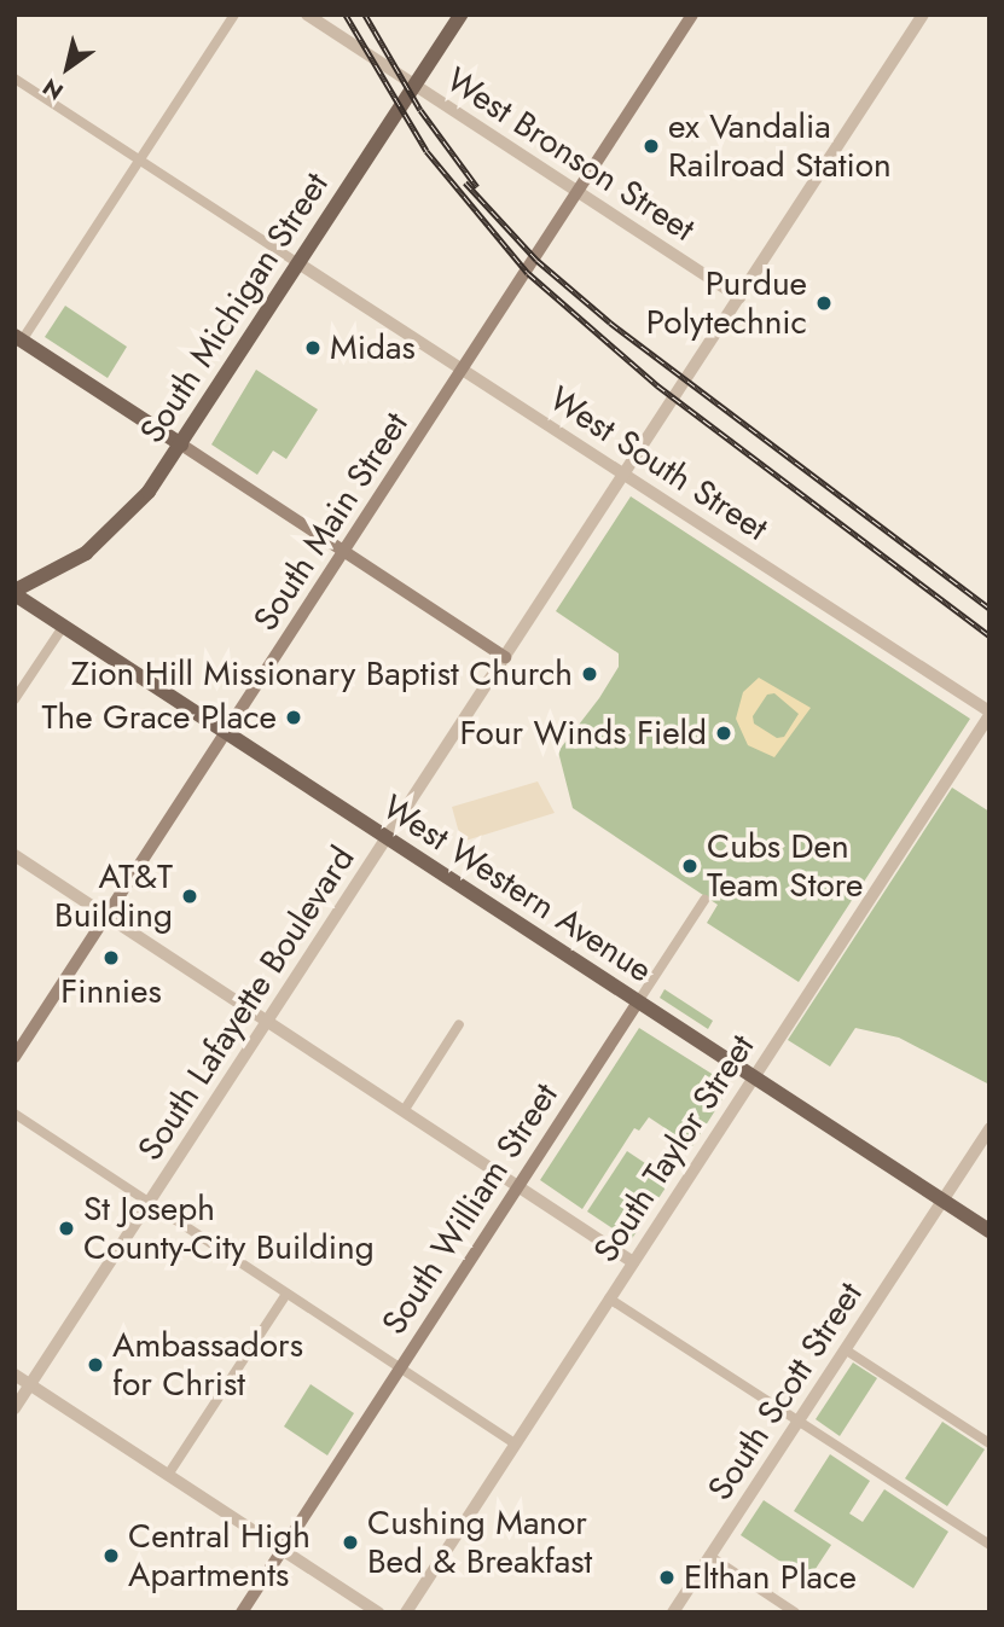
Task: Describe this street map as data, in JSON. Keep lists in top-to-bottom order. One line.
{"streets":{"main road":["South Michigan Street","South Main Street","West Western Avenue","South William Street"],"street":["West Bronson Street","West South Street","South Lafayette Boulevard","South Taylor Street","South Scott Street"]},"crossings":[["West Bronson Street","South Michigan Street"],["West Bronson Street","South Main Street"],["West Bronson Street","South Lafayette Boulevard"],["South Michigan Street","West South Street"],["South Michigan Street","West Western Avenue"],["West South Street","South Main Street"],["West South Street","South Lafayette Boulevard"],["West South Street","South Taylor Street"],["South Main Street","West Western Avenue"],["West Western Avenue","South Lafayette Boulevard"],["West Western Avenue","South Taylor Street"],["West Western Avenue","South William Street"],["West Western Avenue","South Scott Street"]],"places":["ex Vandalia Railroad Station","Purdue Polytechnic","Midas","Zion Hill Missionary Baptist Church","The Grace Place","Four Winds Field","Cubs Den Team Store","AT&T Building","Finnies","St Joseph County-City Building","Ambassadors for Christ","Cushing Manor Bed & Breakfast","Central High Apartments","Elthan Place"],"north":"bottom left"}
